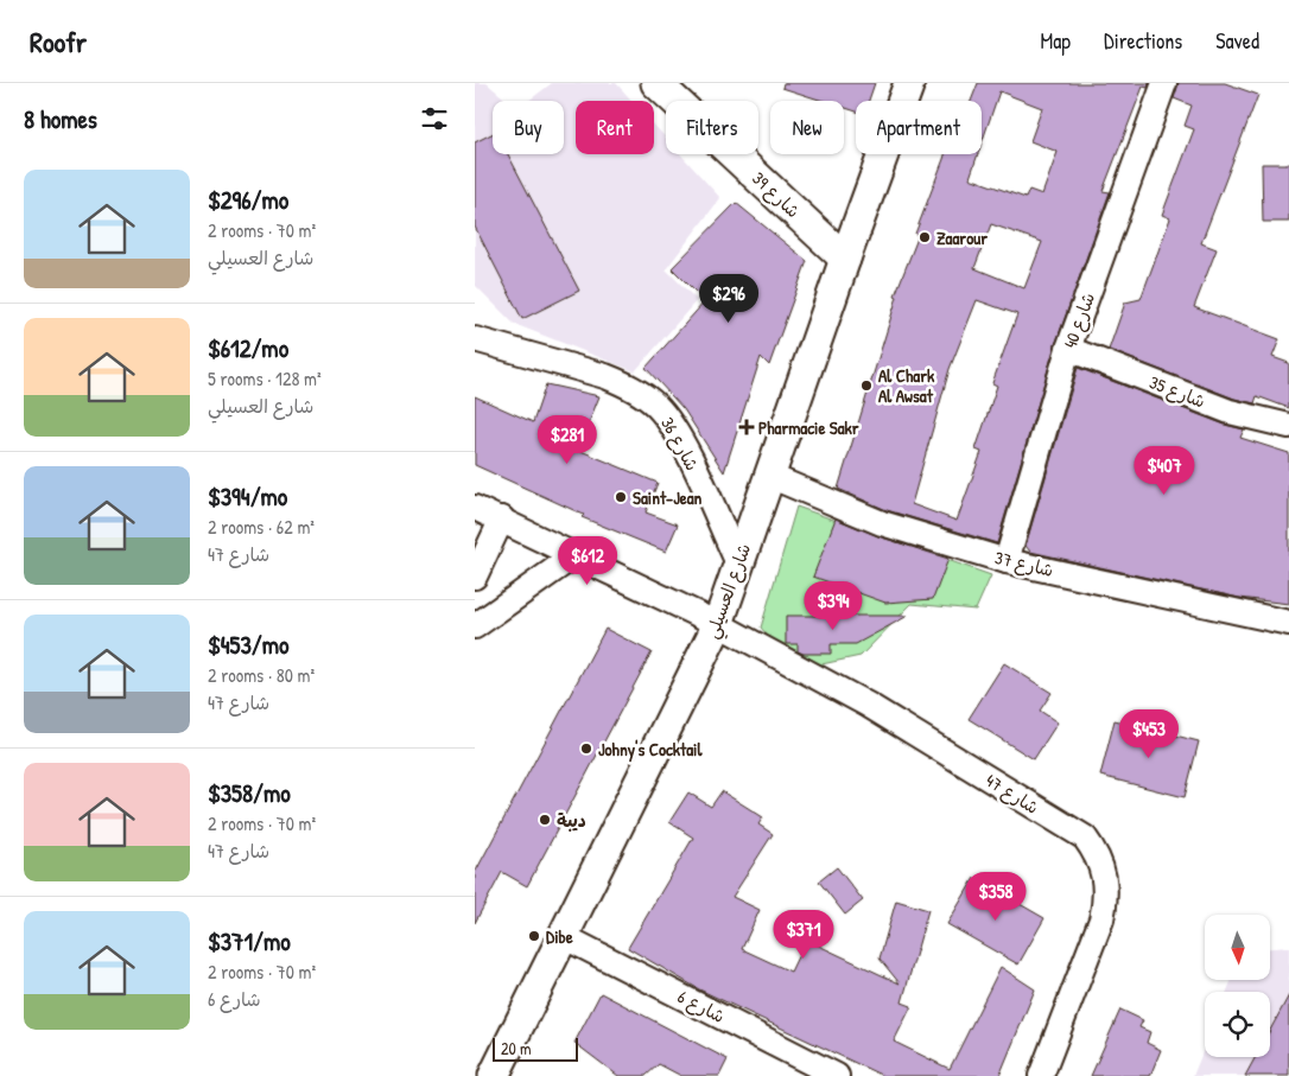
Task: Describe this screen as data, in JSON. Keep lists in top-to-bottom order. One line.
{"streets":{"street":["شارع 39","شارع 40","شارع 35","شارع 36","شارع 37","شارع العسيلي","شارع 47","شارع 6"]},"crossings":[["شارع 39","شارع العسيلي"],["شارع 40","شارع 35"],["شارع 40","شارع 37"],["شارع 36","شارع العسيلي"],["شارع 37","شارع العسيلي"],["شارع العسيلي","شارع 47"],["شارع العسيلي","شارع 6"]],"places":{"other":["Zaarour","Al Chark Al Awsat","Saint-Jean","Johny's Cocktail","ديبة","Dibe"],"health":["Pharmacie Sakr"]},"scale_bar":"20 m","north":"bottom","page":{"header":"Roofr","nav":["Map","Directions","Saved"],"heading":"8 homes","chip":["Buy","Rent","Filters","New","Apartment"],"list":[{"name":"$296/mo","note":"2 rooms · 70 m² · شارع العسيلي"},{"name":"$612/mo","note":"5 rooms · 128 m² · شارع العسيلي"},{"name":"$394/mo","note":"2 rooms · 62 m² · شارع 47"},{"name":"$453/mo","note":"2 rooms · 80 m² · شارع 47"},{"name":"$358/mo","note":"2 rooms · 70 m² · شارع 47"},{"name":"$371/mo","note":"2 rooms · 70 m² · شارع 6"}],"price":["$296","$281","$407","$612","$394","$453","$358","$371"],"scale":"20 m"}}
